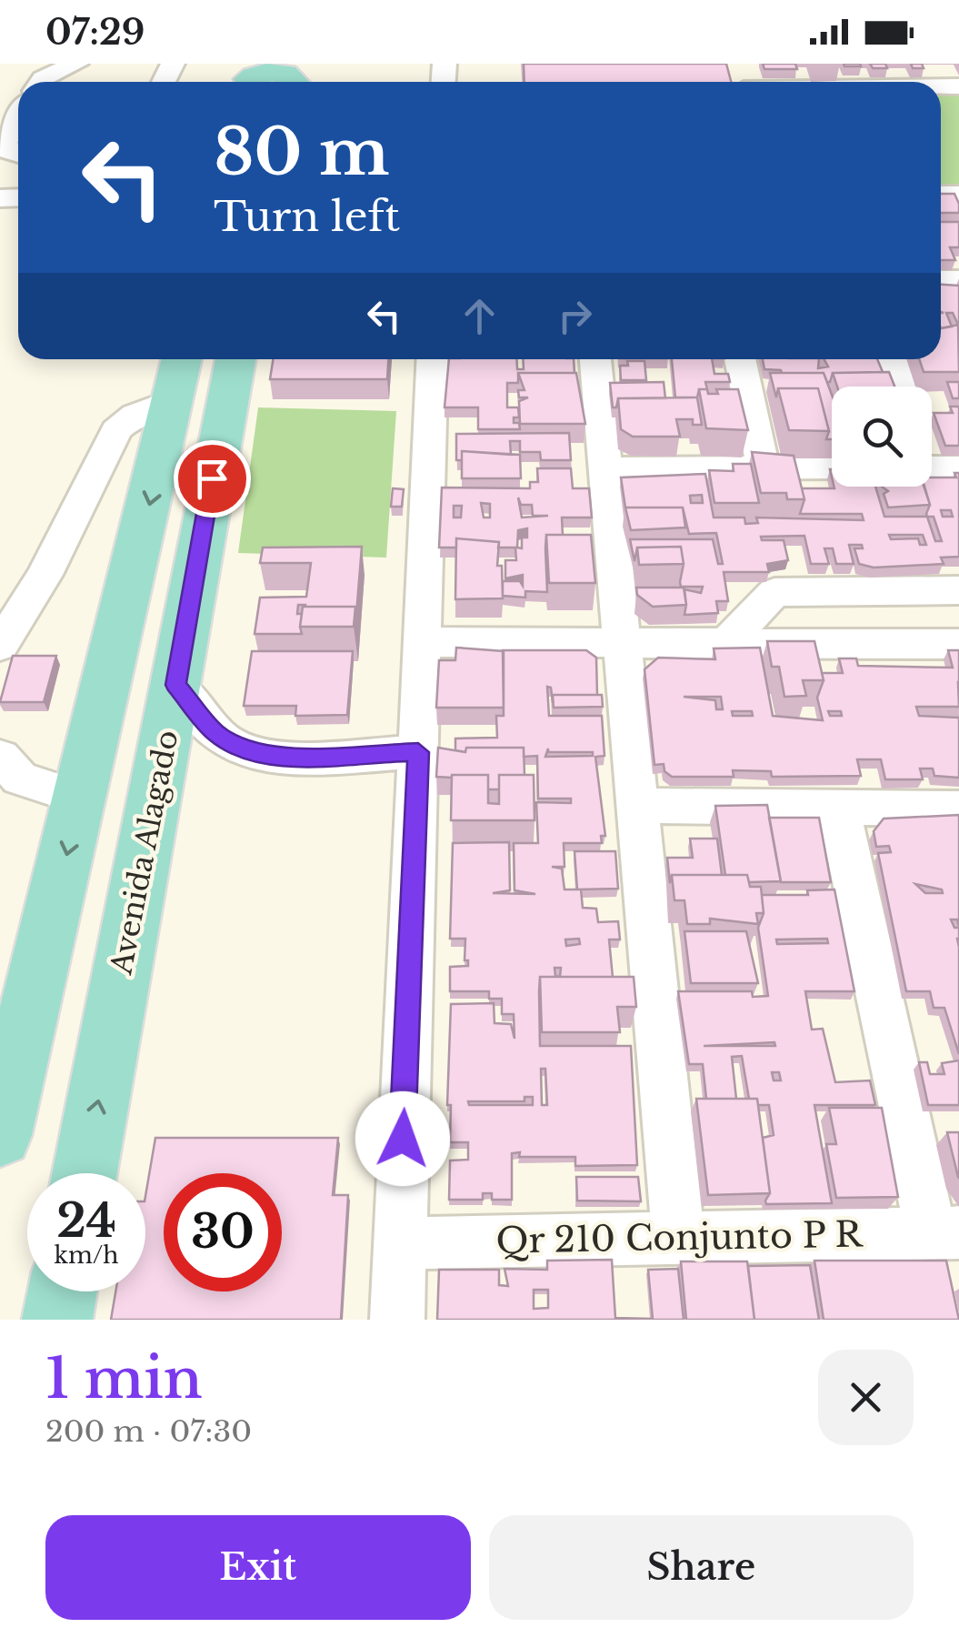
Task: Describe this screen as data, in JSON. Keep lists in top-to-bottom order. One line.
{"streets":{"main road":["Avenida Alagado"],"street":["Qr 210 Conjunto P R"]},"page":{"status":"07:29","turn":["80 m","Turn left"],"speed":"24 km/h","limit":"30","heading":["1 min","200 m · 07:30"],"buttons":["Exit","Share"]}}
